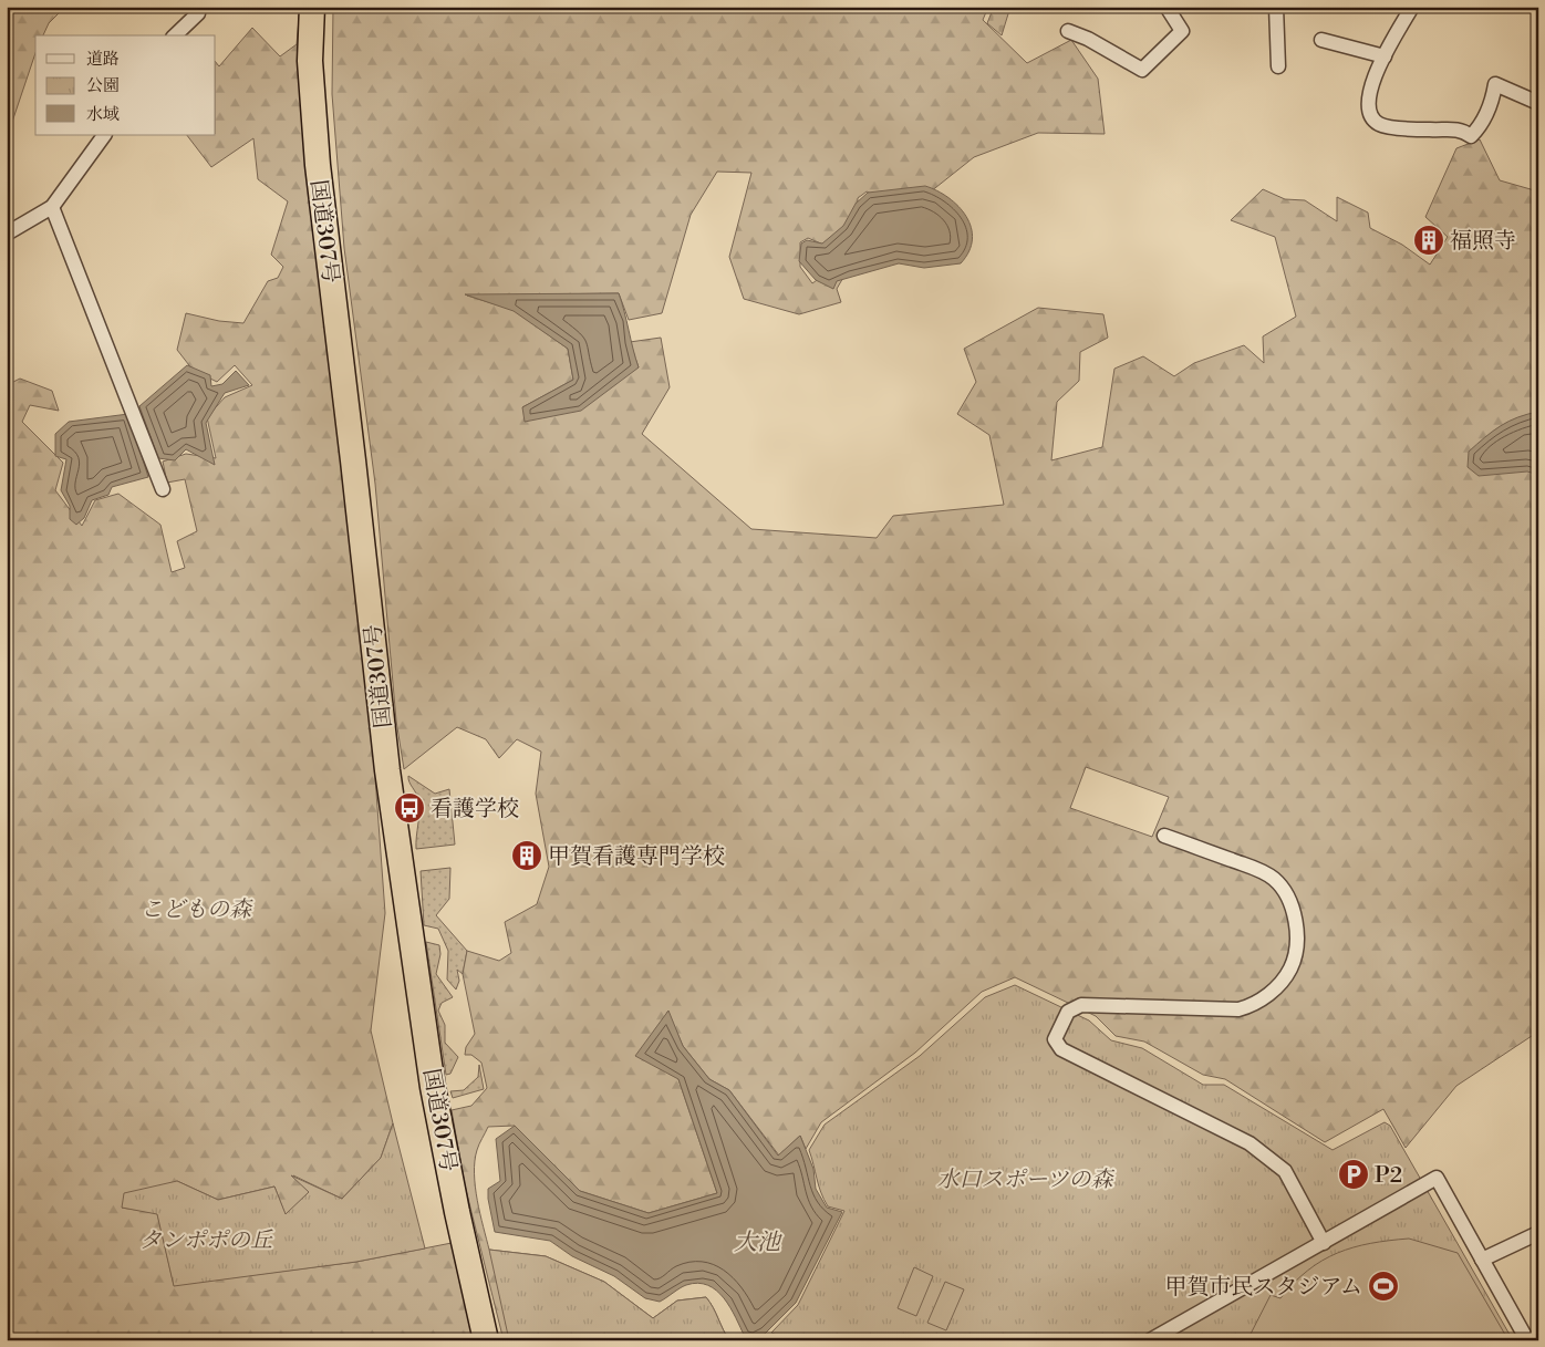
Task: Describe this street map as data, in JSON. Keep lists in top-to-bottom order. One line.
{"streets":{"highway":["国道307号"]},"water":["大池"],"parks":["こどもの森","水口スポーツの森","タンポポの丘"],"places":{"building":["福照寺","甲賀看護専門学校"],"bus stop":["看護学校"],"parking":["P2"],"sports":["甲賀市民スタジアム"]},"legend":["道路","公園","水域"]}
